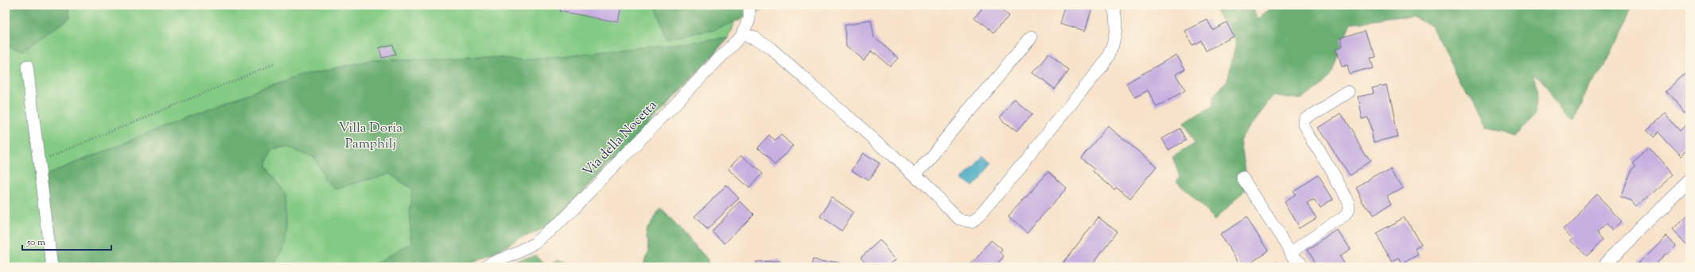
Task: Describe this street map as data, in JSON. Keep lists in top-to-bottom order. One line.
{"streets":{"street":["Via della Nocetta"]},"parks":["Villa Doria Pamphilj"],"scale_bar":"50 m"}
